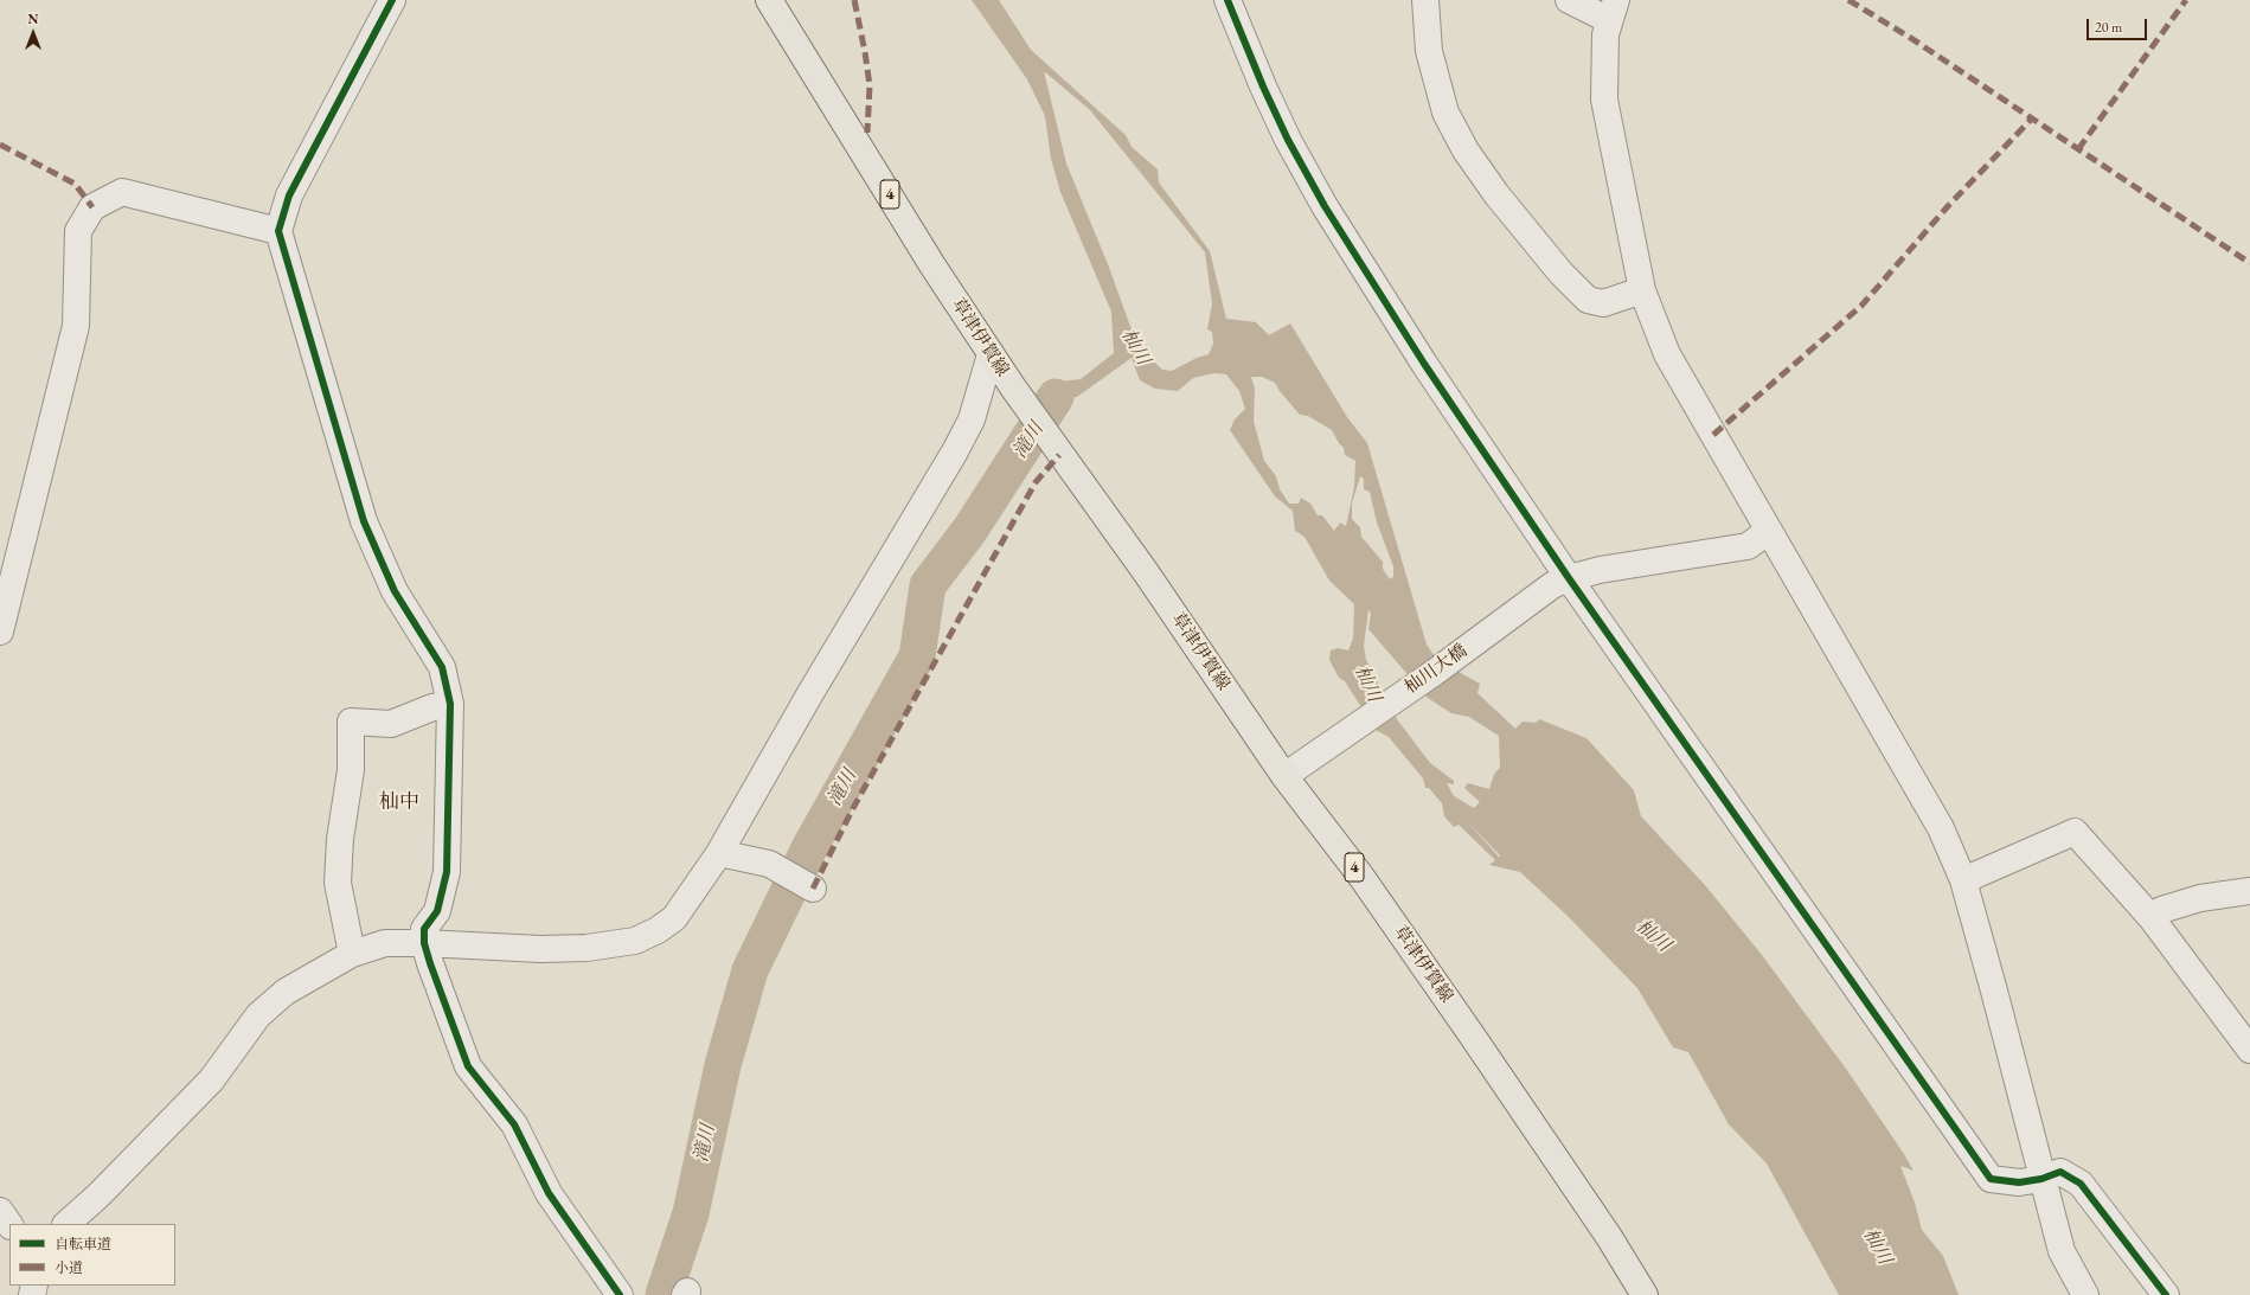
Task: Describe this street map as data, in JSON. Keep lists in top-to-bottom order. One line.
{"streets":{"main road":["4","草津伊賀線"],"street":["杣川大橋"]},"crossings":[["草津伊賀線","杣川大橋"]],"districts":["杣中"],"water":["杣川","滝川"],"legend":["自転車道","小道"],"scale_bar":"20 m","north":"top"}
